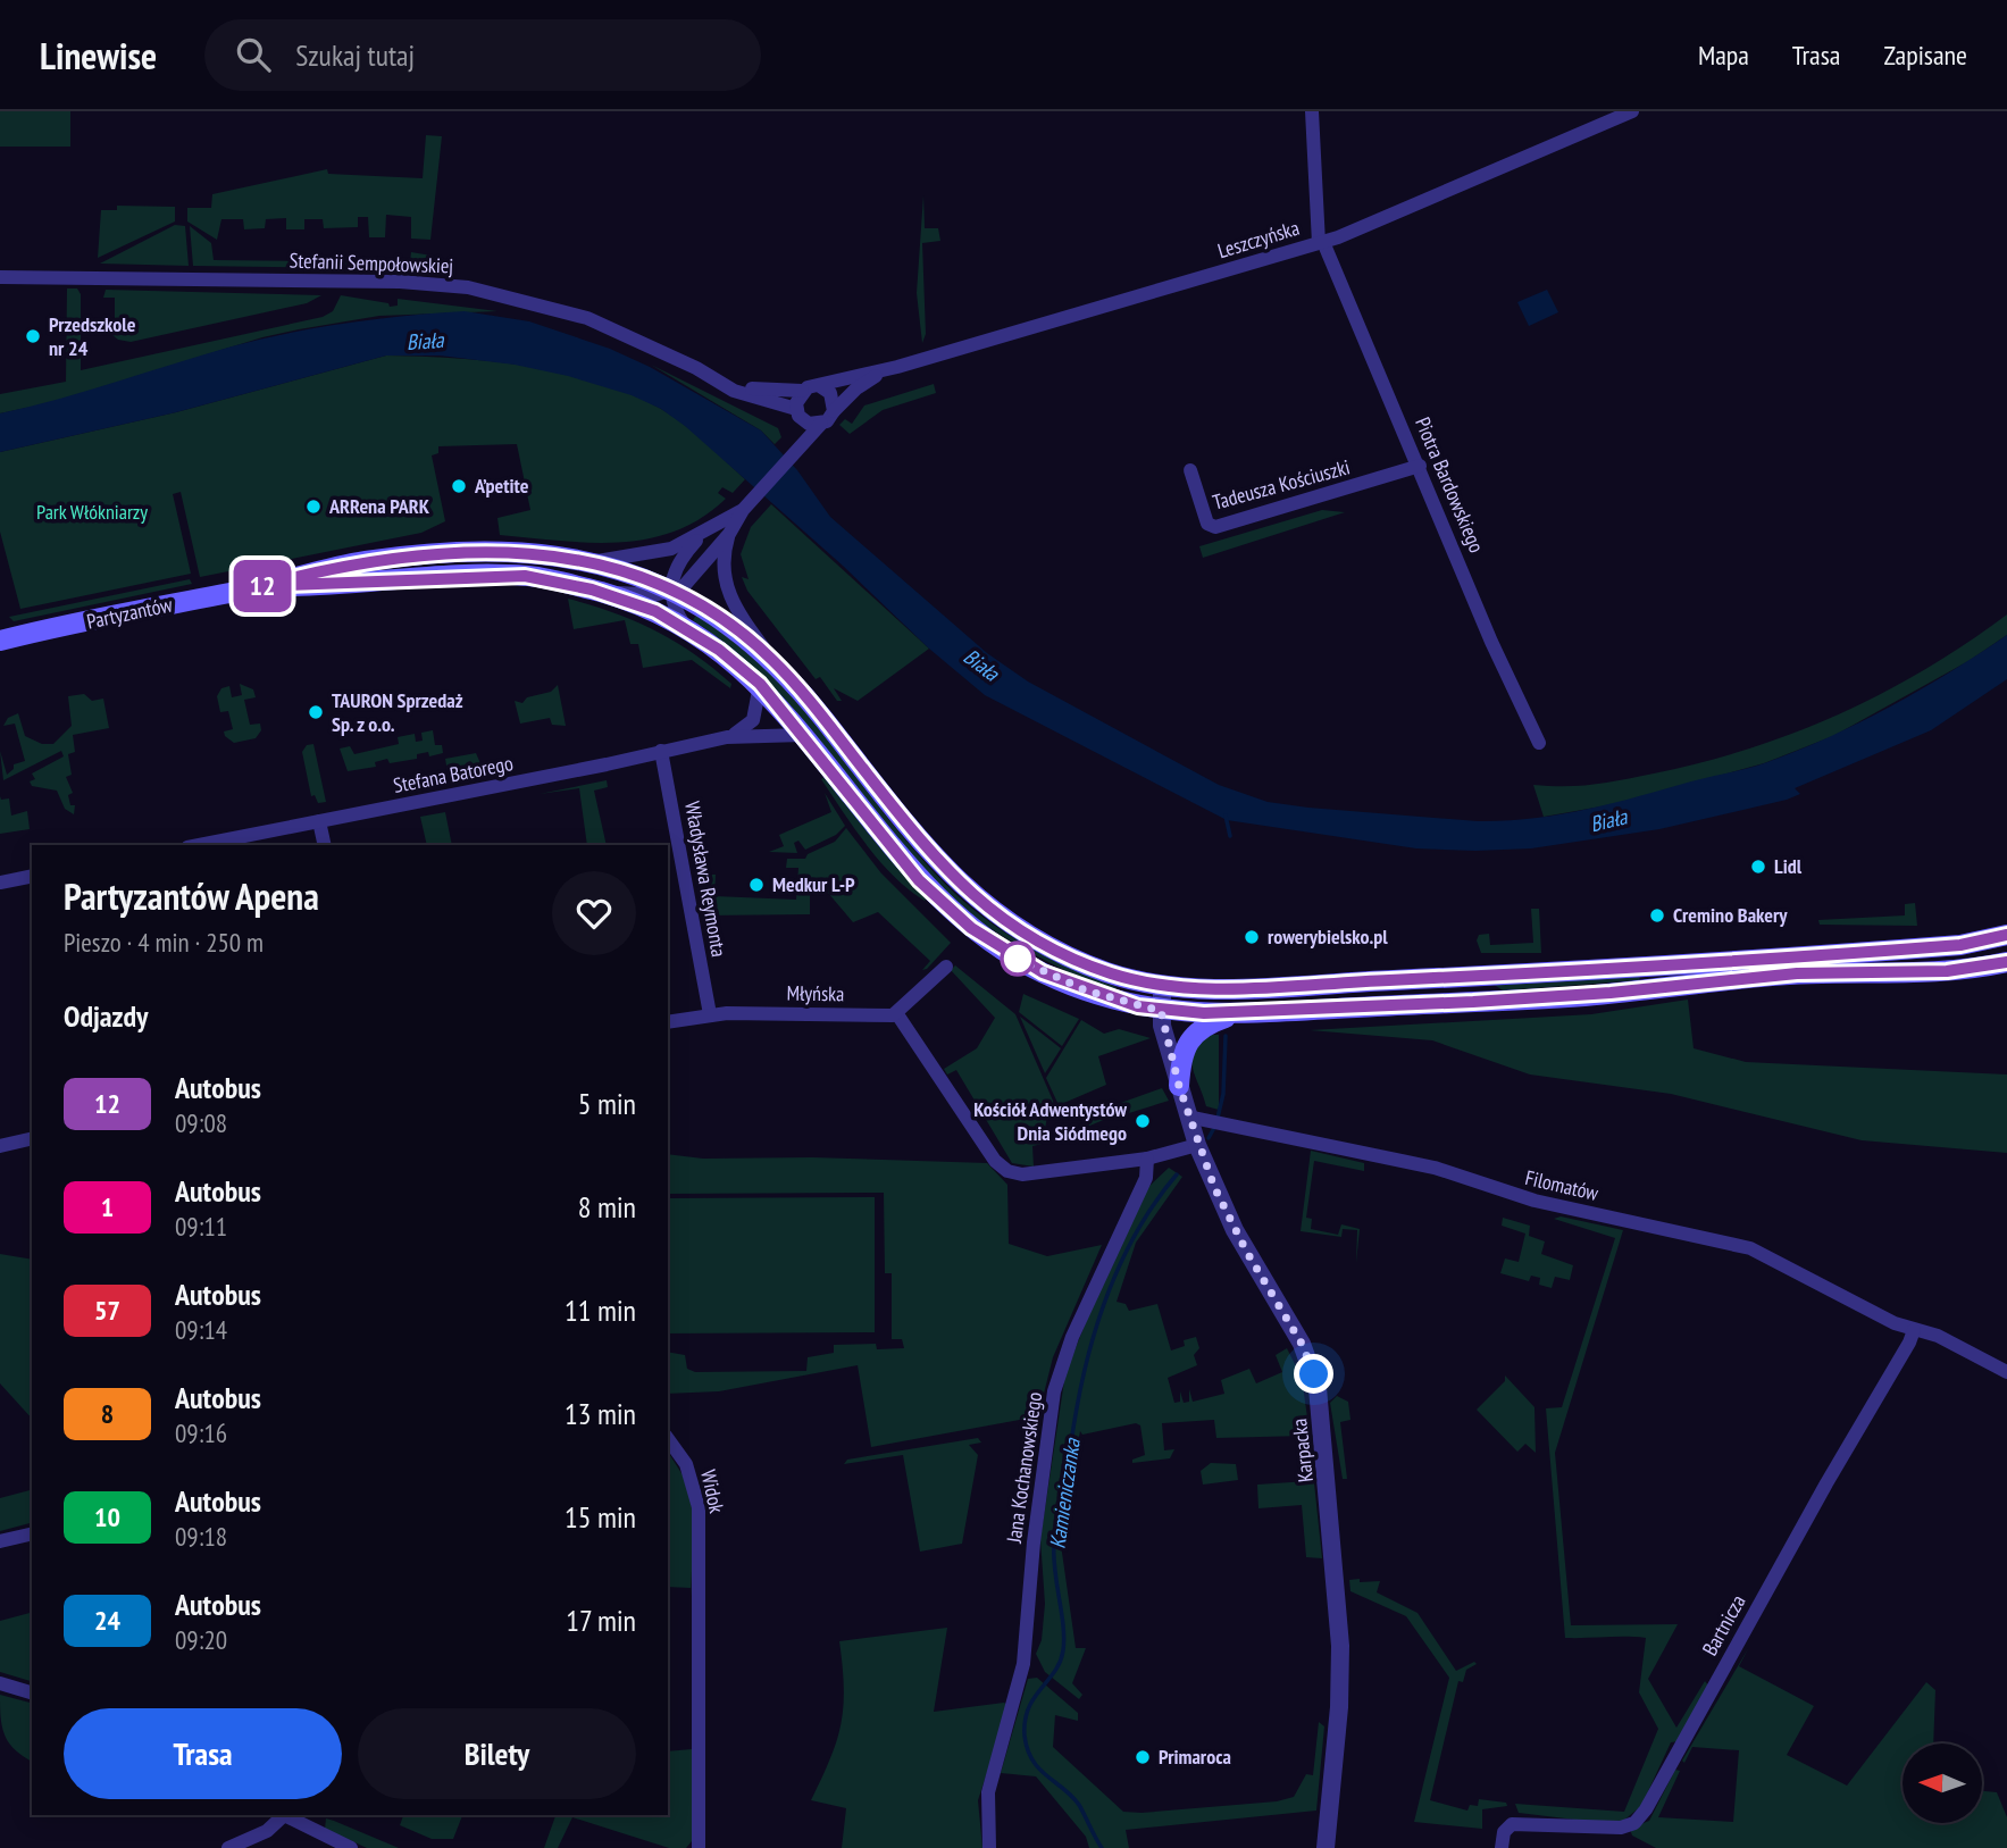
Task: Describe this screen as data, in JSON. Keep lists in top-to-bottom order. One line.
{"streets":{"main road":["Partyzantów"],"street":["Leszczyńska","Stefanii Sempołowskiej","Tadeusza Kościuszki","Piotra Bardowskiego","Stefana Batorego","Władysława Reymonta","Młyńska","Filomatów","Karpacka","Jana Kochanowskiego","Widok","Bartnicza"]},"crossings":[["Leszczyńska","Stefanii Sempołowskiej"],["Leszczyńska","Piotra Bardowskiego"],["Tadeusza Kościuszki","Piotra Bardowskiego"],["Partyzantów","Stefana Batorego"],["Partyzantów","Karpacka"],["Stefana Batorego","Władysława Reymonta"],["Władysława Reymonta","Młyńska"],["Filomatów","Karpacka"],["Filomatów","Bartnicza"]],"water":["Biała","Kamieniczanka"],"parks":["Park Włókniarzy"],"places":["Przedszkole nr 24","A’petite","ARRena PARK","TAURON Sprzedaż Sp. z o.o.","Lidl","Medkur L-P","Cremino Bakery","rowerybielsko.pl","Kościół Adwentystów Dnia Siódmego","Primaroca"],"lines":["bus line 12"],"north":"left","page":{"header":"Linewise","search":"Szukaj tutaj","nav":["Mapa","Trasa","Zapisane"],"on_map":"12","heading":[["Partyzantów Apena","Pieszo · 4 min · 250 m"],"Odjazdy"],"list":[{"mark":"12","name":"Autobus","note":"09:08","value":"5 min"},{"mark":"1","name":"Autobus","note":"09:11","value":"8 min"},{"mark":"57","name":"Autobus","note":"09:14","value":"11 min"},{"mark":"8","name":"Autobus","note":"09:16","value":"13 min"},{"mark":"10","name":"Autobus","note":"09:18","value":"15 min"},{"mark":"24","name":"Autobus","note":"09:20","value":"17 min"}],"buttons":["Trasa","Bilety"]}}
